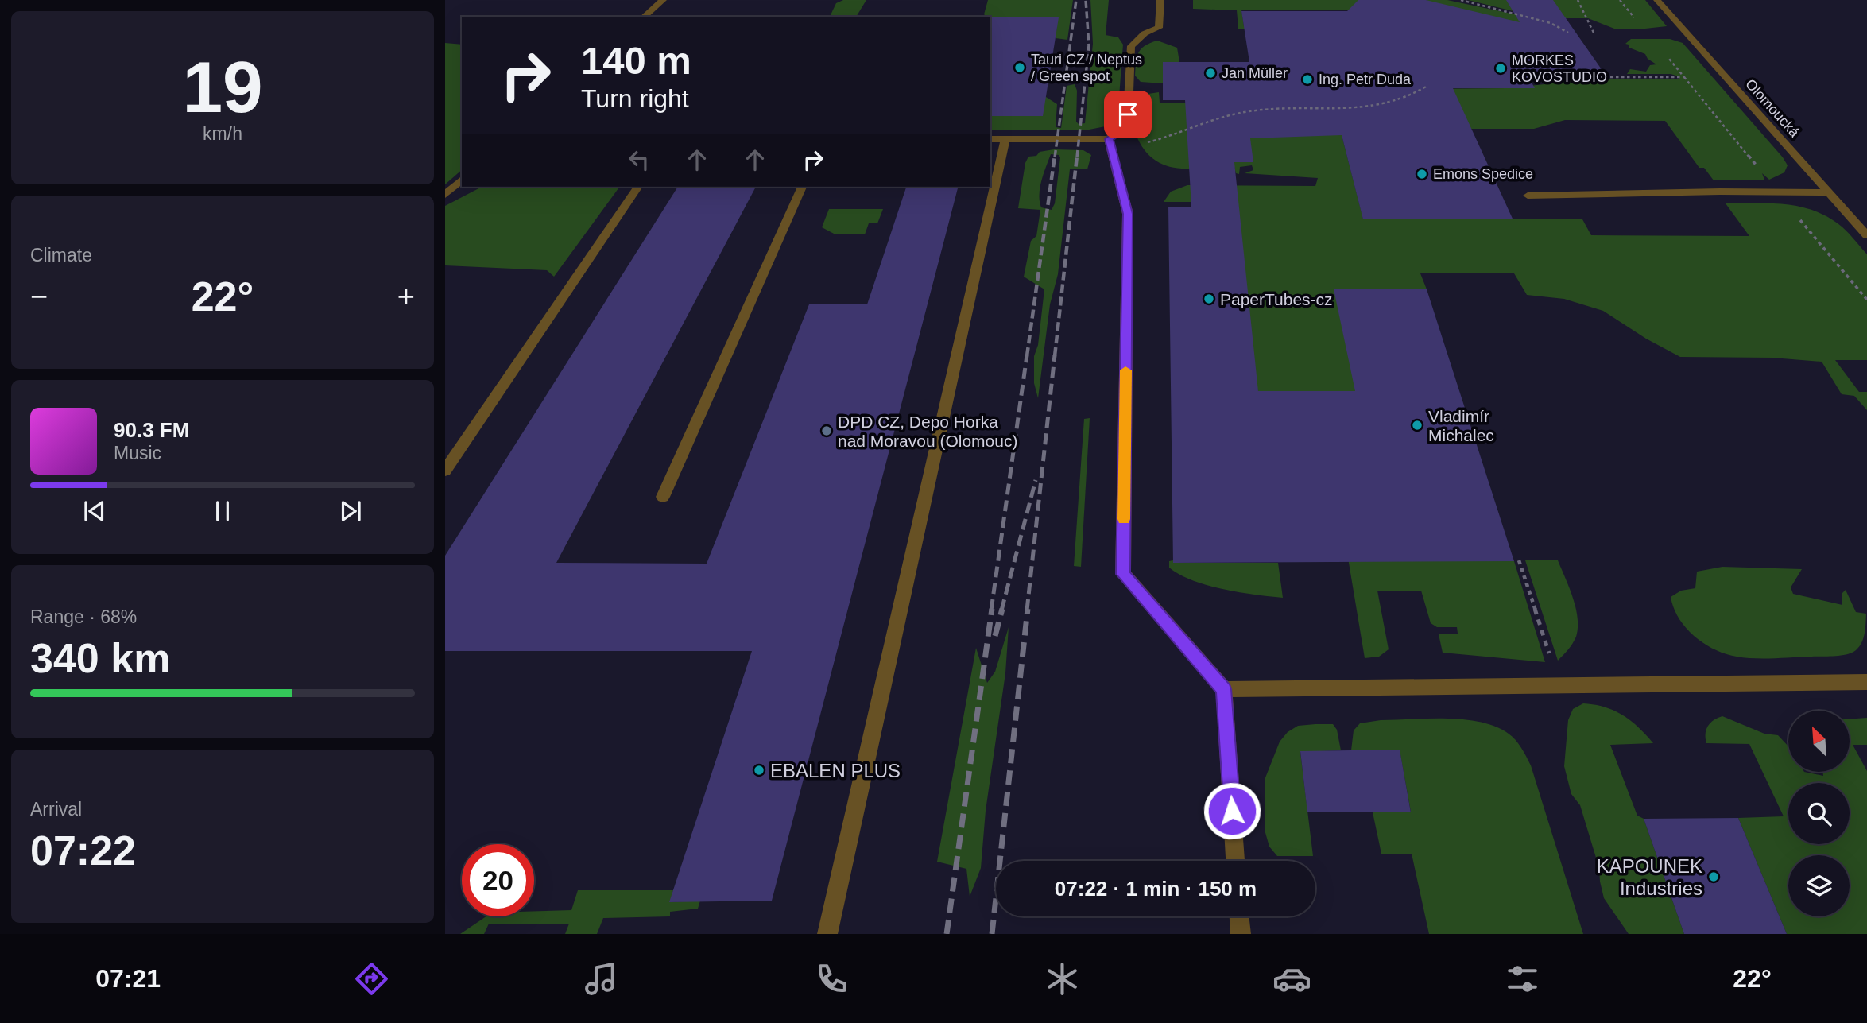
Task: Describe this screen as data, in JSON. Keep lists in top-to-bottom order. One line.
{"streets":{"street":["Olomoucká"]},"places":["Tauri CZ / Neptus / Green spot","MORKES KOVOSTUDIO","Jan Müller","Ing. Petr Duda","Emons Spedice","PaperTubes-cz","Vladimír Michalec","DPD CZ, Depo Horka nad Moravou (Olomouc)","EBALEN PLUS","KAPOUNEK Industries"],"north":"top left","page":{"tile":[["19","km/h"],"Climate",["Range · 68%","340 km"],["Arrival","07:22"]],"turn":["140 m","Turn right"],"heat":["−","22°","+"],"song":["90.3 FM","Music"],"limit":"20","trip":"07:22 · 1 min · 150 m","tabs":["07:21","22°"]}}
